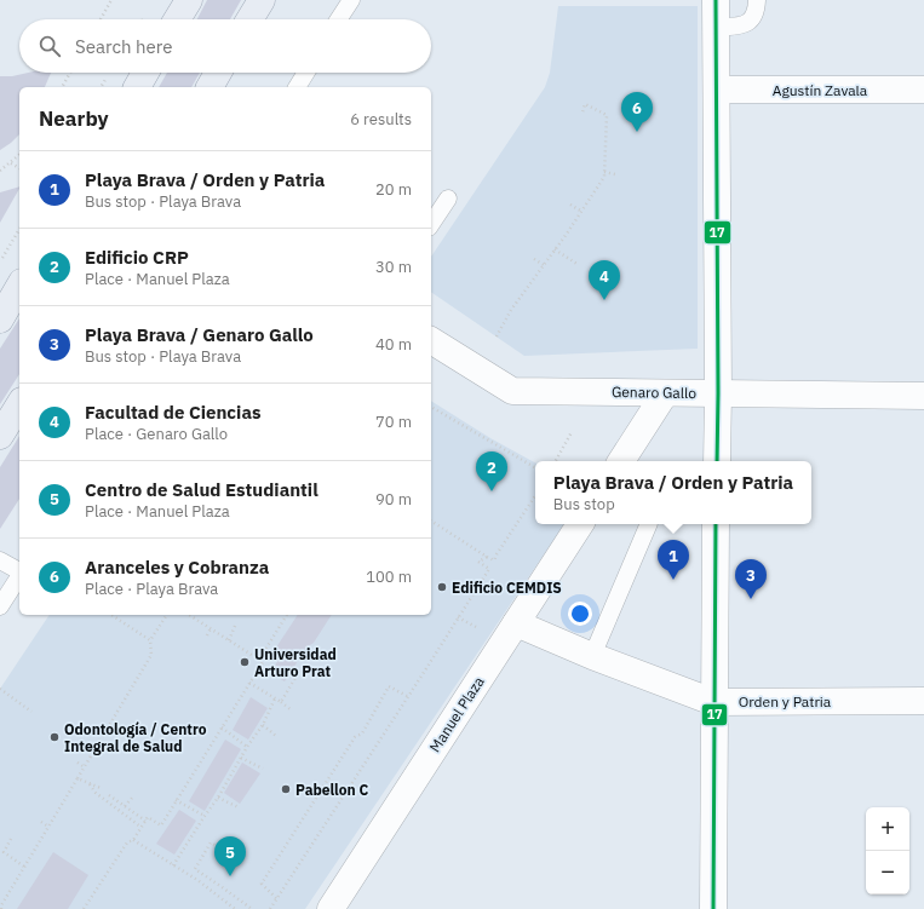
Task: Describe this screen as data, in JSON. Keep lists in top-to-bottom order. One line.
{"streets":{"street":["Agustín Zavala","Genaro Gallo","Orden y Patria","Manuel Plaza"]},"crossings":[["Orden y Patria","Manuel Plaza"]],"places":["Edificio CEMDIS","Universidad Arturo Prat","Odontología / Centro Integral de Salud","Pabellon C"],"lines":["transit line 17"],"page":{"search":"Search here","heading":["Nearby","6 results"],"pins":["6","4","2","1","3","5"],"list":[{"mark":"1","name":"Playa Brava / Orden y Patria","note":"Bus stop · Playa Brava","value":"20 m"},{"mark":"2","name":"Edificio CRP","note":"Place · Manuel Plaza","value":"30 m"},{"mark":"3","name":"Playa Brava / Genaro Gallo","note":"Bus stop · Playa Brava","value":"40 m"},{"mark":"4","name":"Facultad de Ciencias","note":"Place · Genaro Gallo","value":"70 m"},{"mark":"5","name":"Centro de Salud Estudiantil","note":"Place · Manuel Plaza","value":"90 m"},{"mark":"6","name":"Aranceles y Cobranza","note":"Place · Playa Brava","value":"100 m"}],"popup":["Playa Brava / Orden y Patria","Bus stop"],"map_buttons":["+","−"]}}
